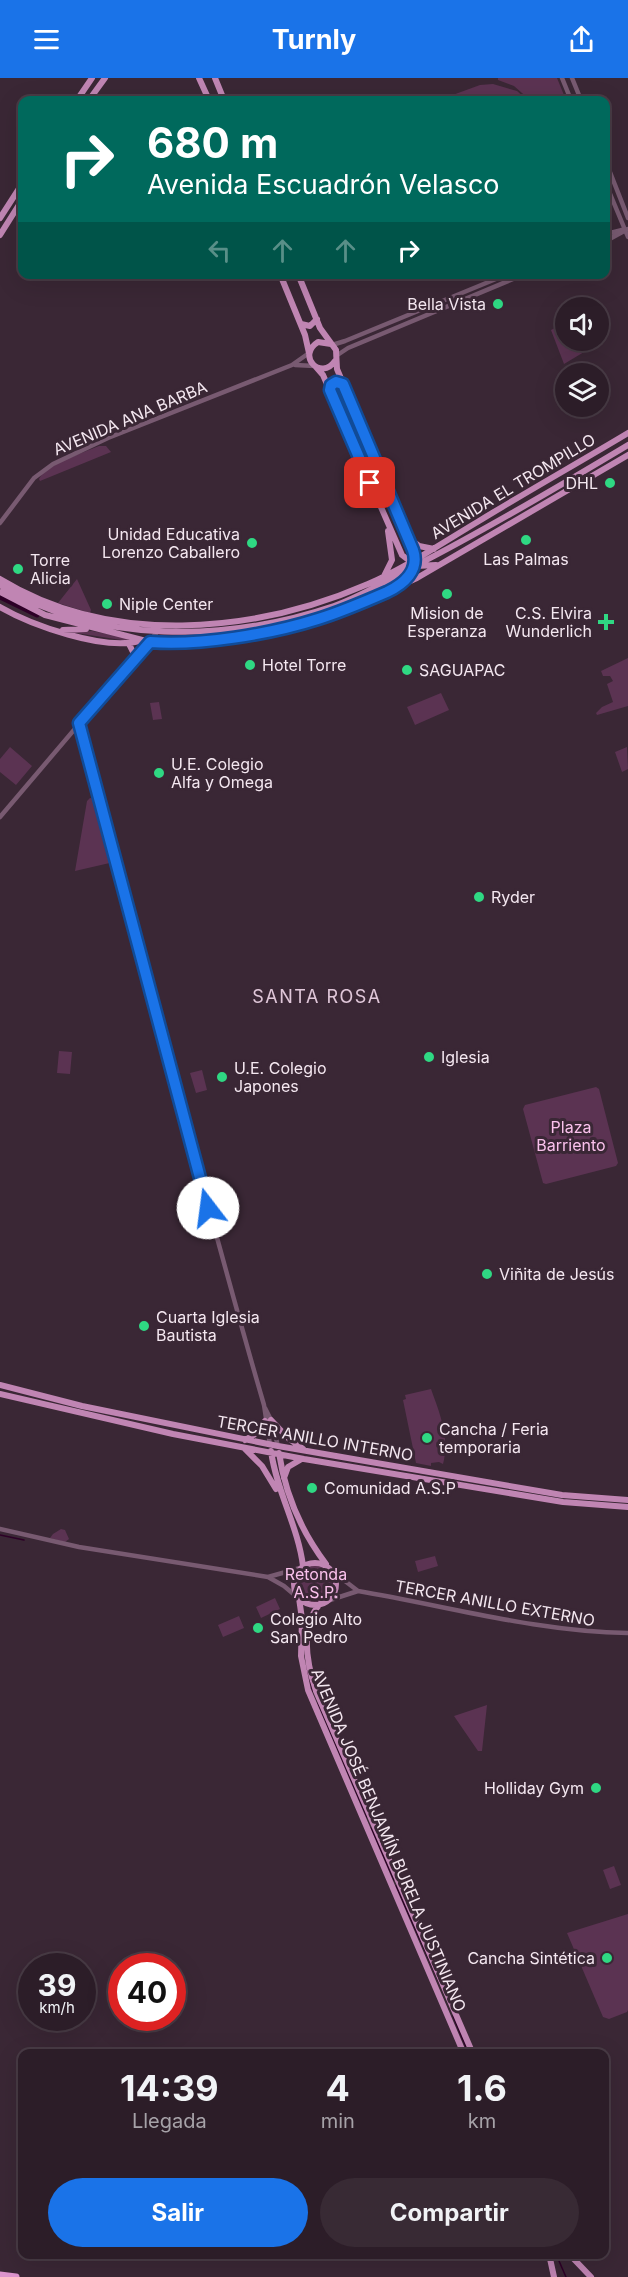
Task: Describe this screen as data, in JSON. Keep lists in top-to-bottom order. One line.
{"streets":{"main road":["AVENIDA EL TROMPILLO","TERCER ANILLO INTERNO","AVENIDA JOSÉ BENJAMÍN BURELA JUSTINIANO"],"street":["AVENIDA ANA BARBA","TERCER ANILLO EXTERNO"]},"crossings":[["TERCER ANILLO EXTERNO","AVENIDA JOSÉ BENJAMÍN BURELA JUSTINIANO"]],"districts":["SANTA ROSA"],"parks":["Plaza Barriento","Retonda A.S.P."],"places":{"other":["Bella Vista","DHL","Las Palmas","Unidad Educativa Lorenzo Caballero","Torre Alicia","Mision de Esperanza","Niple Center","Hotel Torre","SAGUAPAC","U.E. Colegio Alfa y Omega","Ryder","Iglesia","U.E. Colegio Japones","Viñita de Jesús","Cuarta Iglesia Bautista","Cancha / Feria temporaria","Comunidad A.S.P","Colegio Alto San Pedro","Holliday Gym","Cancha Sintética"],"health":["C.S. Elvira Wunderlich"]},"page":{"header":"Turnly","turn":["680 m","Avenida Escuadrón Velasco"],"speed":"39 km/h","limit":"40","eta":["14:39","Llegada","4","min","1.6","km"],"buttons":["Salir","Compartir"]}}
